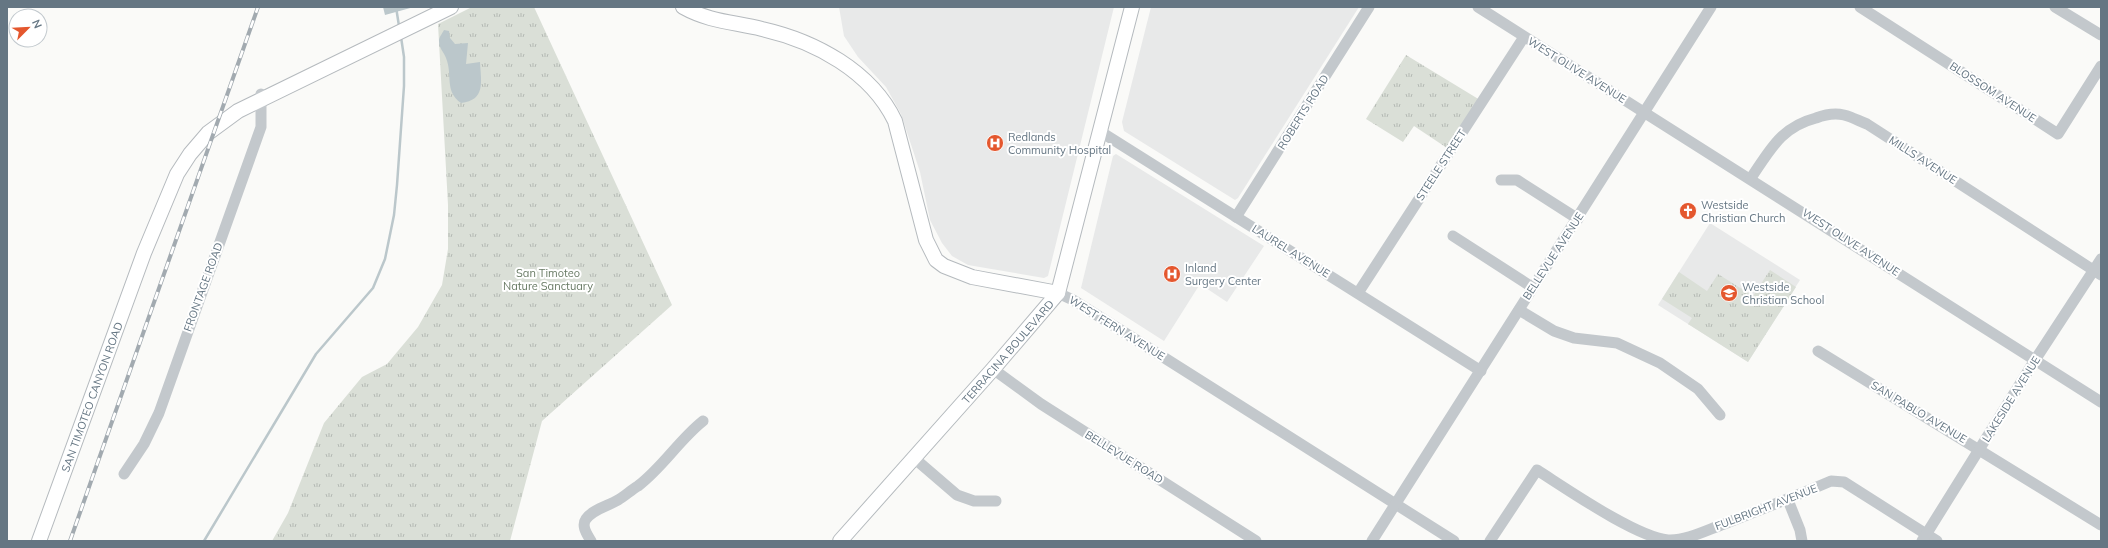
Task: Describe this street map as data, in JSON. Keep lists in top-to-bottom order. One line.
{"streets":{"main road":["WEST FERN AVENUE","TERRACINA BOULEVARD","SAN TIMOTEO CANYON ROAD"],"street":["WEST OLIVE AVENUE","BLOSSOM AVENUE","ROBERTS ROAD","MILLS AVENUE","STEELE STREET","LAUREL AVENUE","BELLEVUE AVENUE","FRONTAGE ROAD","LAKESIDE AVENUE","SAN PABLO AVENUE","BELLEVUE ROAD","FULBRIGHT AVENUE"]},"crossings":[["WEST OLIVE AVENUE","MILLS AVENUE"],["WEST OLIVE AVENUE","STEELE STREET"],["WEST OLIVE AVENUE","BELLEVUE AVENUE"],["WEST OLIVE AVENUE","LAKESIDE AVENUE"],["ROBERTS ROAD","LAUREL AVENUE"],["MILLS AVENUE","LAKESIDE AVENUE"],["STEELE STREET","LAUREL AVENUE"],["LAUREL AVENUE","BELLEVUE AVENUE"],["LAUREL AVENUE","TERRACINA BOULEVARD"],["BELLEVUE AVENUE","WEST FERN AVENUE"],["FRONTAGE ROAD","SAN TIMOTEO CANYON ROAD"],["WEST FERN AVENUE","TERRACINA BOULEVARD"],["TERRACINA BOULEVARD","BELLEVUE ROAD"],["LAKESIDE AVENUE","SAN PABLO AVENUE"],["LAKESIDE AVENUE","FULBRIGHT AVENUE"]],"parks":["San Timoteo Nature Sanctuary"],"places":{"hospital":["Redlands Community Hospital","Inland Surgery Center"],"church":["Westside Christian Church"],"school or university":["Westside Christian School"]},"north":"top right"}
